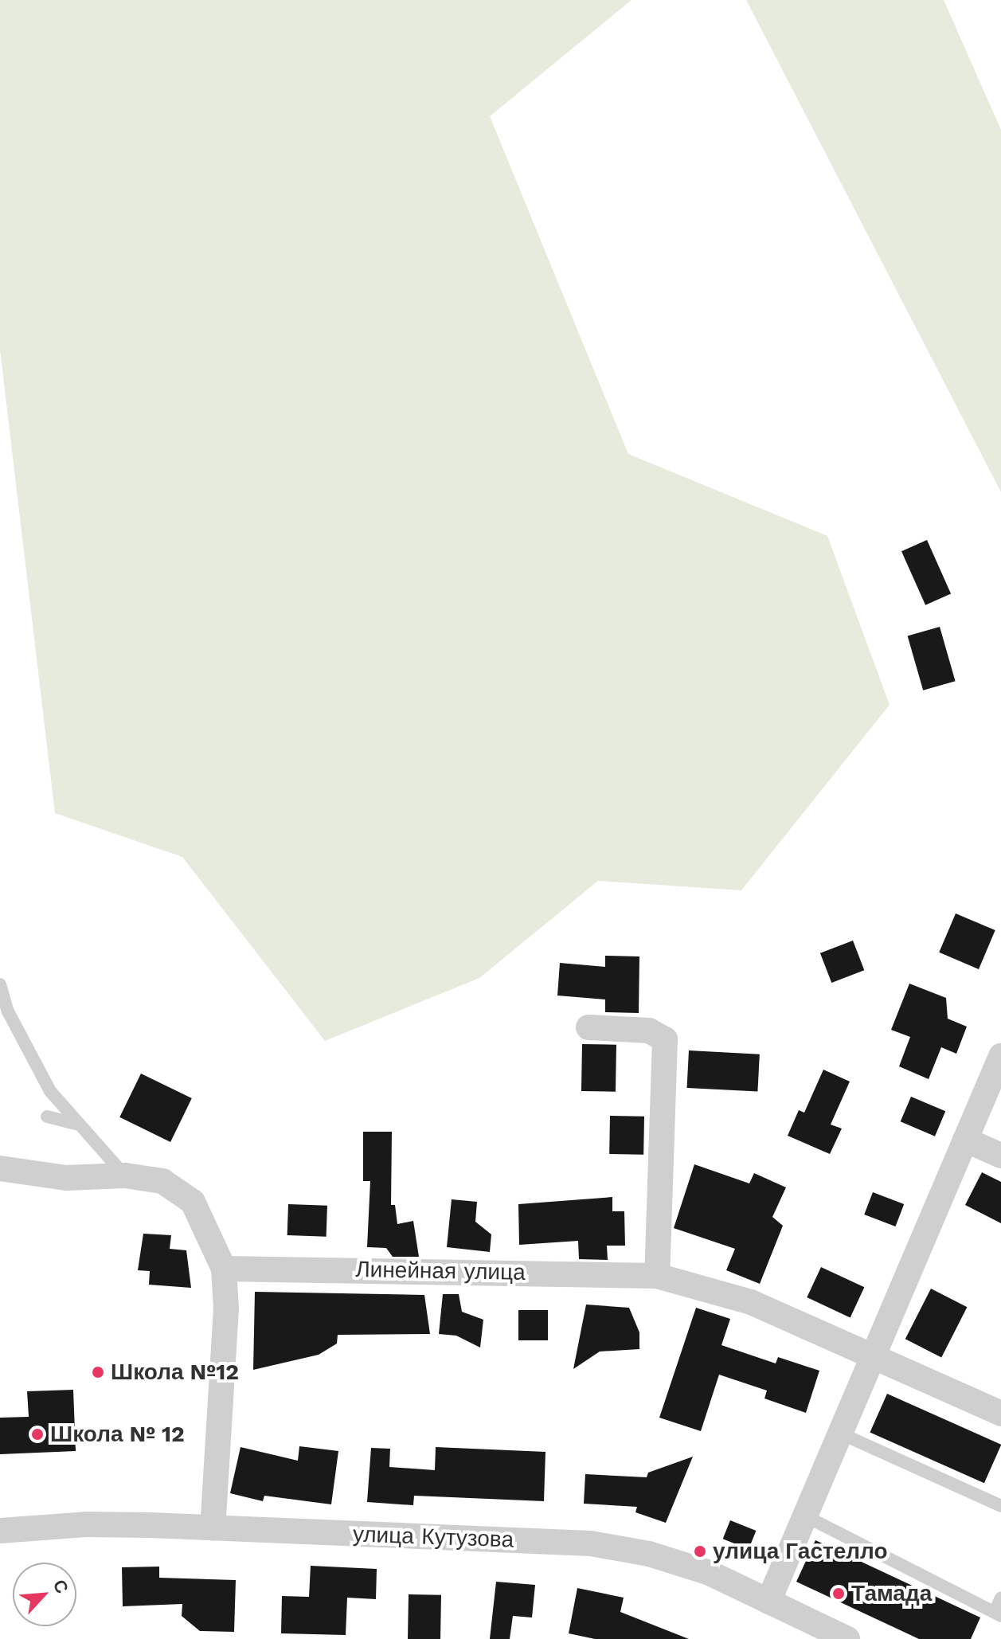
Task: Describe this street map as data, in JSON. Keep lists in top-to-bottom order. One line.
{"streets":{"street":["Линейная улица","улица Кутузова"]},"places":["Школа №12","Школа № 12","улица Гастелло","Тамада"],"north":"top right"}
